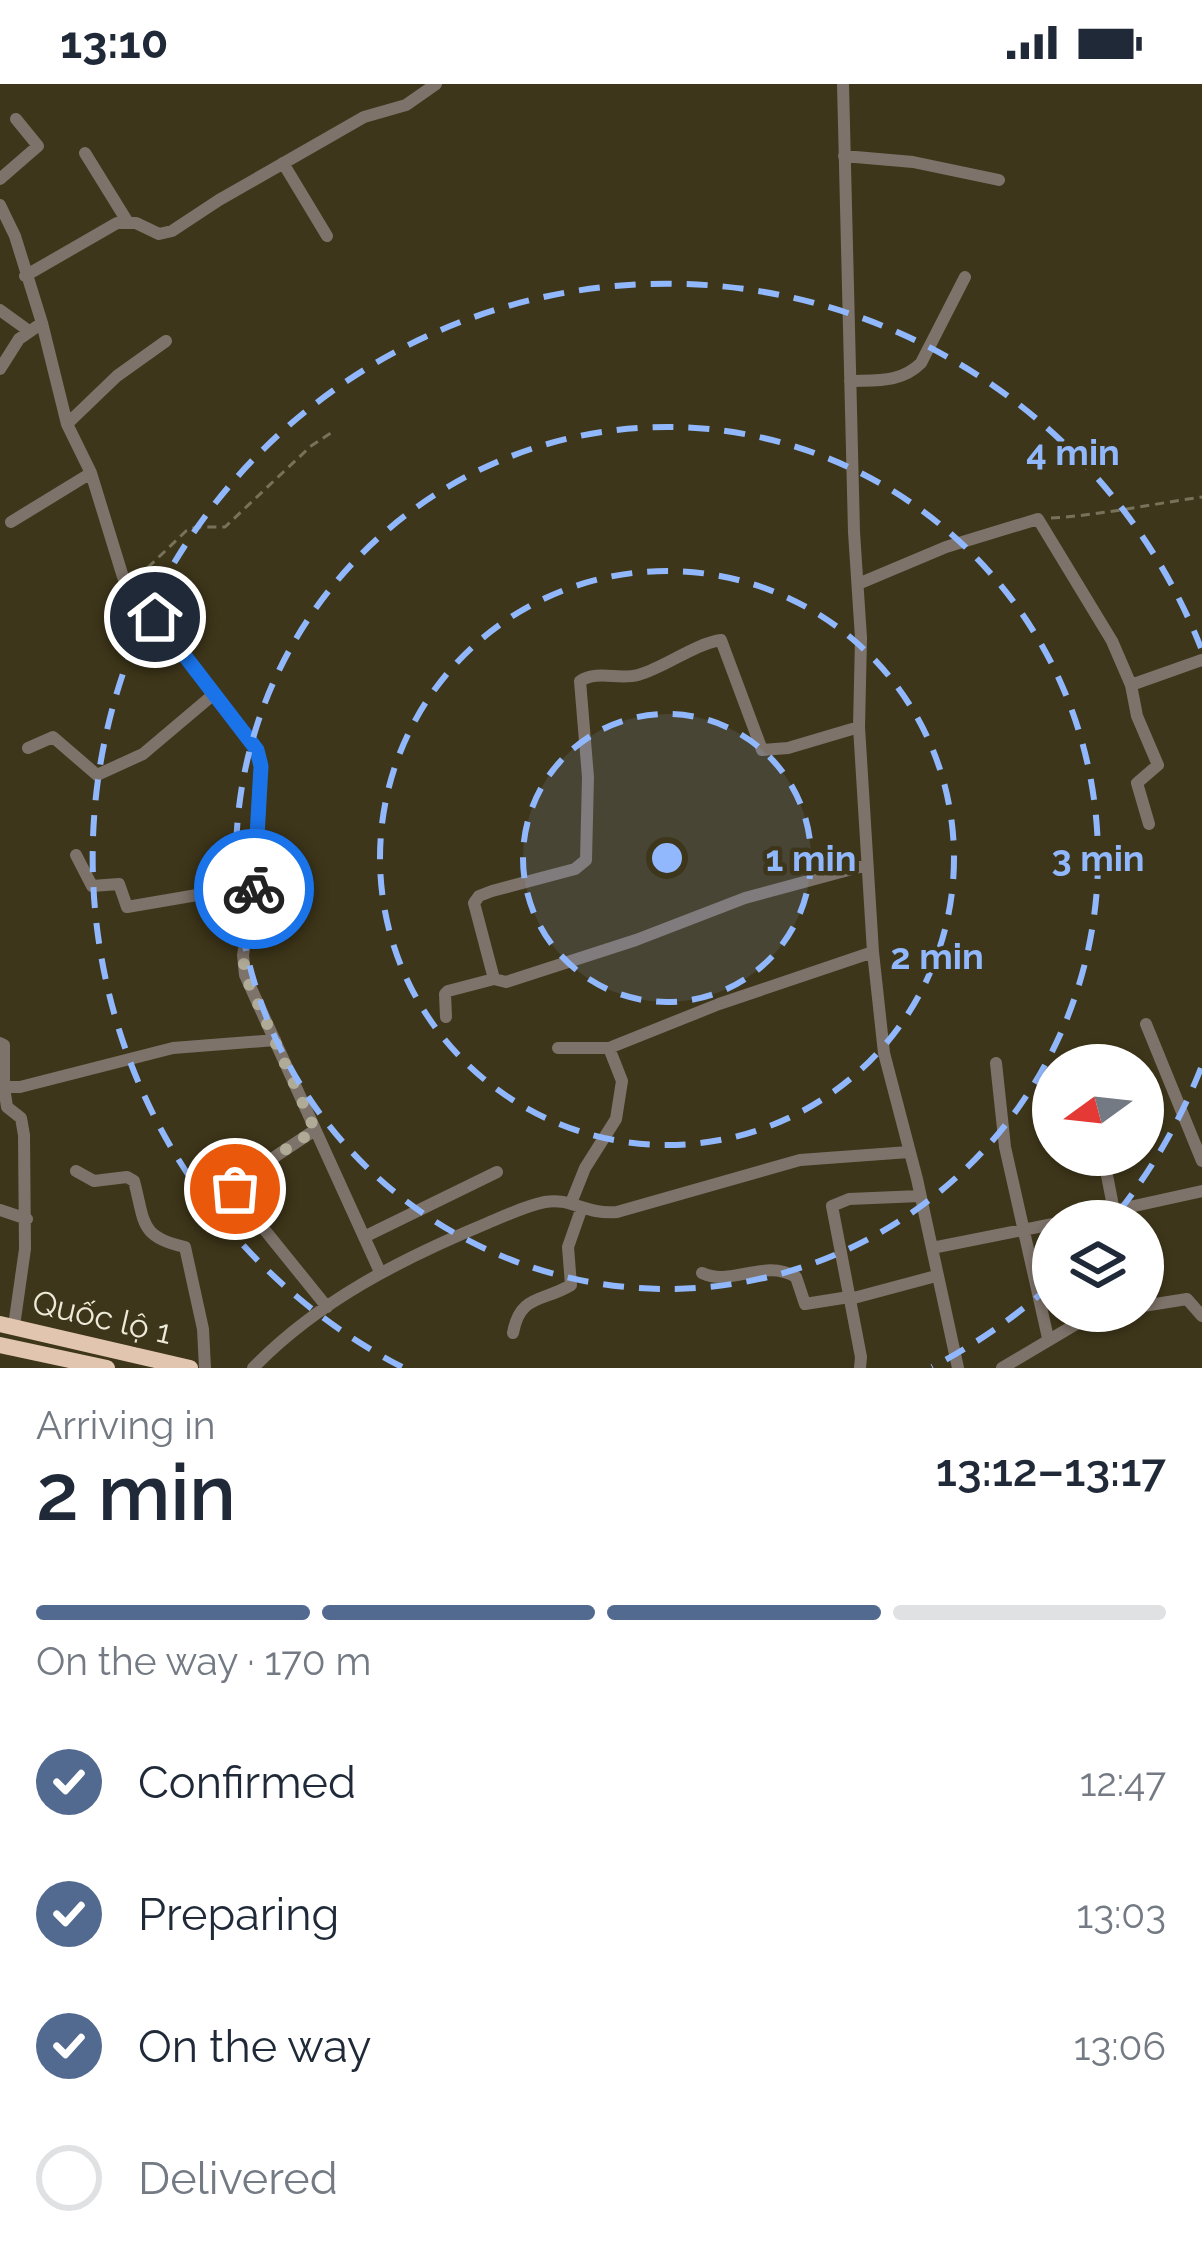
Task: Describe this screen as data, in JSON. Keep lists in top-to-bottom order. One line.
{"streets":{"highway":["Quốc lộ 1"]},"north":"left","page":{"status":"13:10","heading":["2 min","Arriving in","13:12–13:17"],"bar":"On the way · 170 m","list":[["Confirmed","12:47"],["Preparing","13:03"],["On the way","13:06"],"Delivered"]},"rings":["4 min","1 min","3 min","2 min"]}
